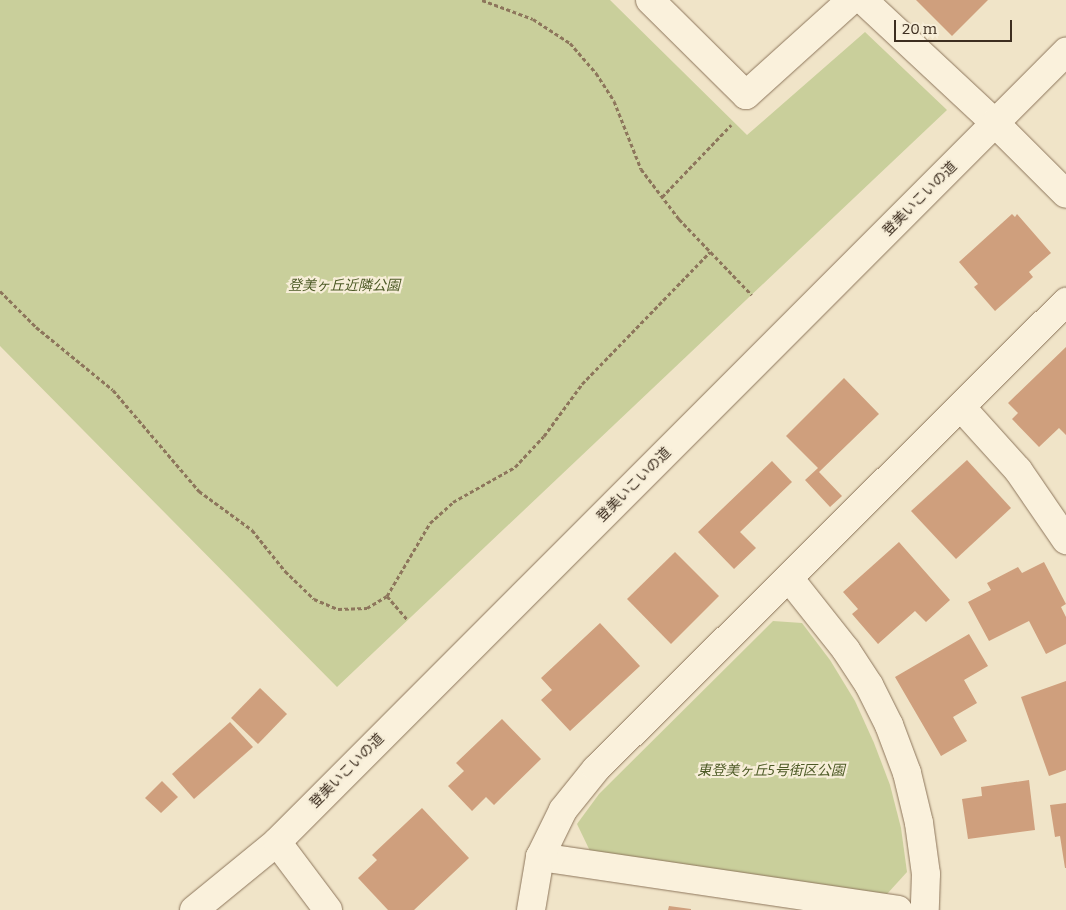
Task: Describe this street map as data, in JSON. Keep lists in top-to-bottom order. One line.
{"streets":{"street":["登美いこいの道"]},"parks":["登美ヶ丘近隣公園","東登美ヶ丘5号街区公園"],"scale_bar":"20 m"}
